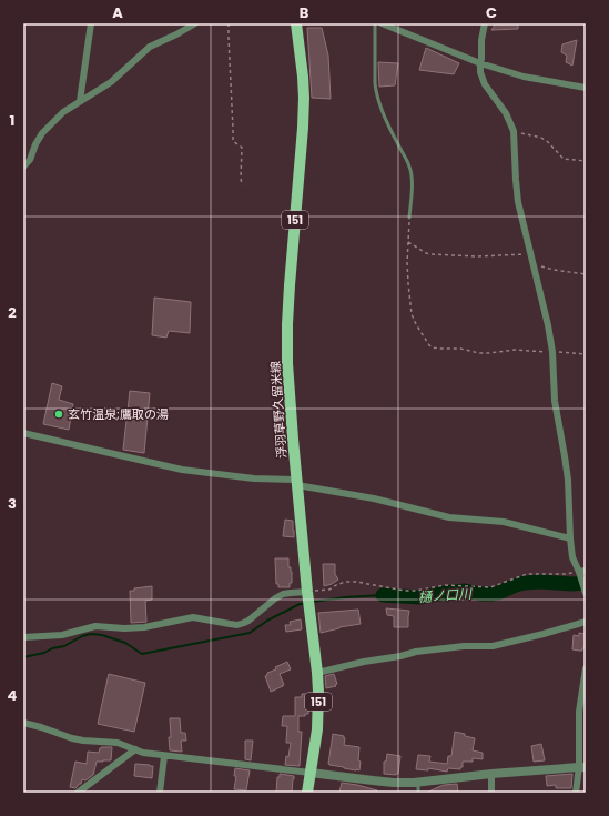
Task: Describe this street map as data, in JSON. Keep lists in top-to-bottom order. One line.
{"streets":{"main road":["151","浮羽草野久留米線"]},"water":["樋ノ口川"],"places":["玄竹温泉;鷹取の湯"],"grid":{"columns":["A","B","C"],"rows":["1","2","3","4"]}}
